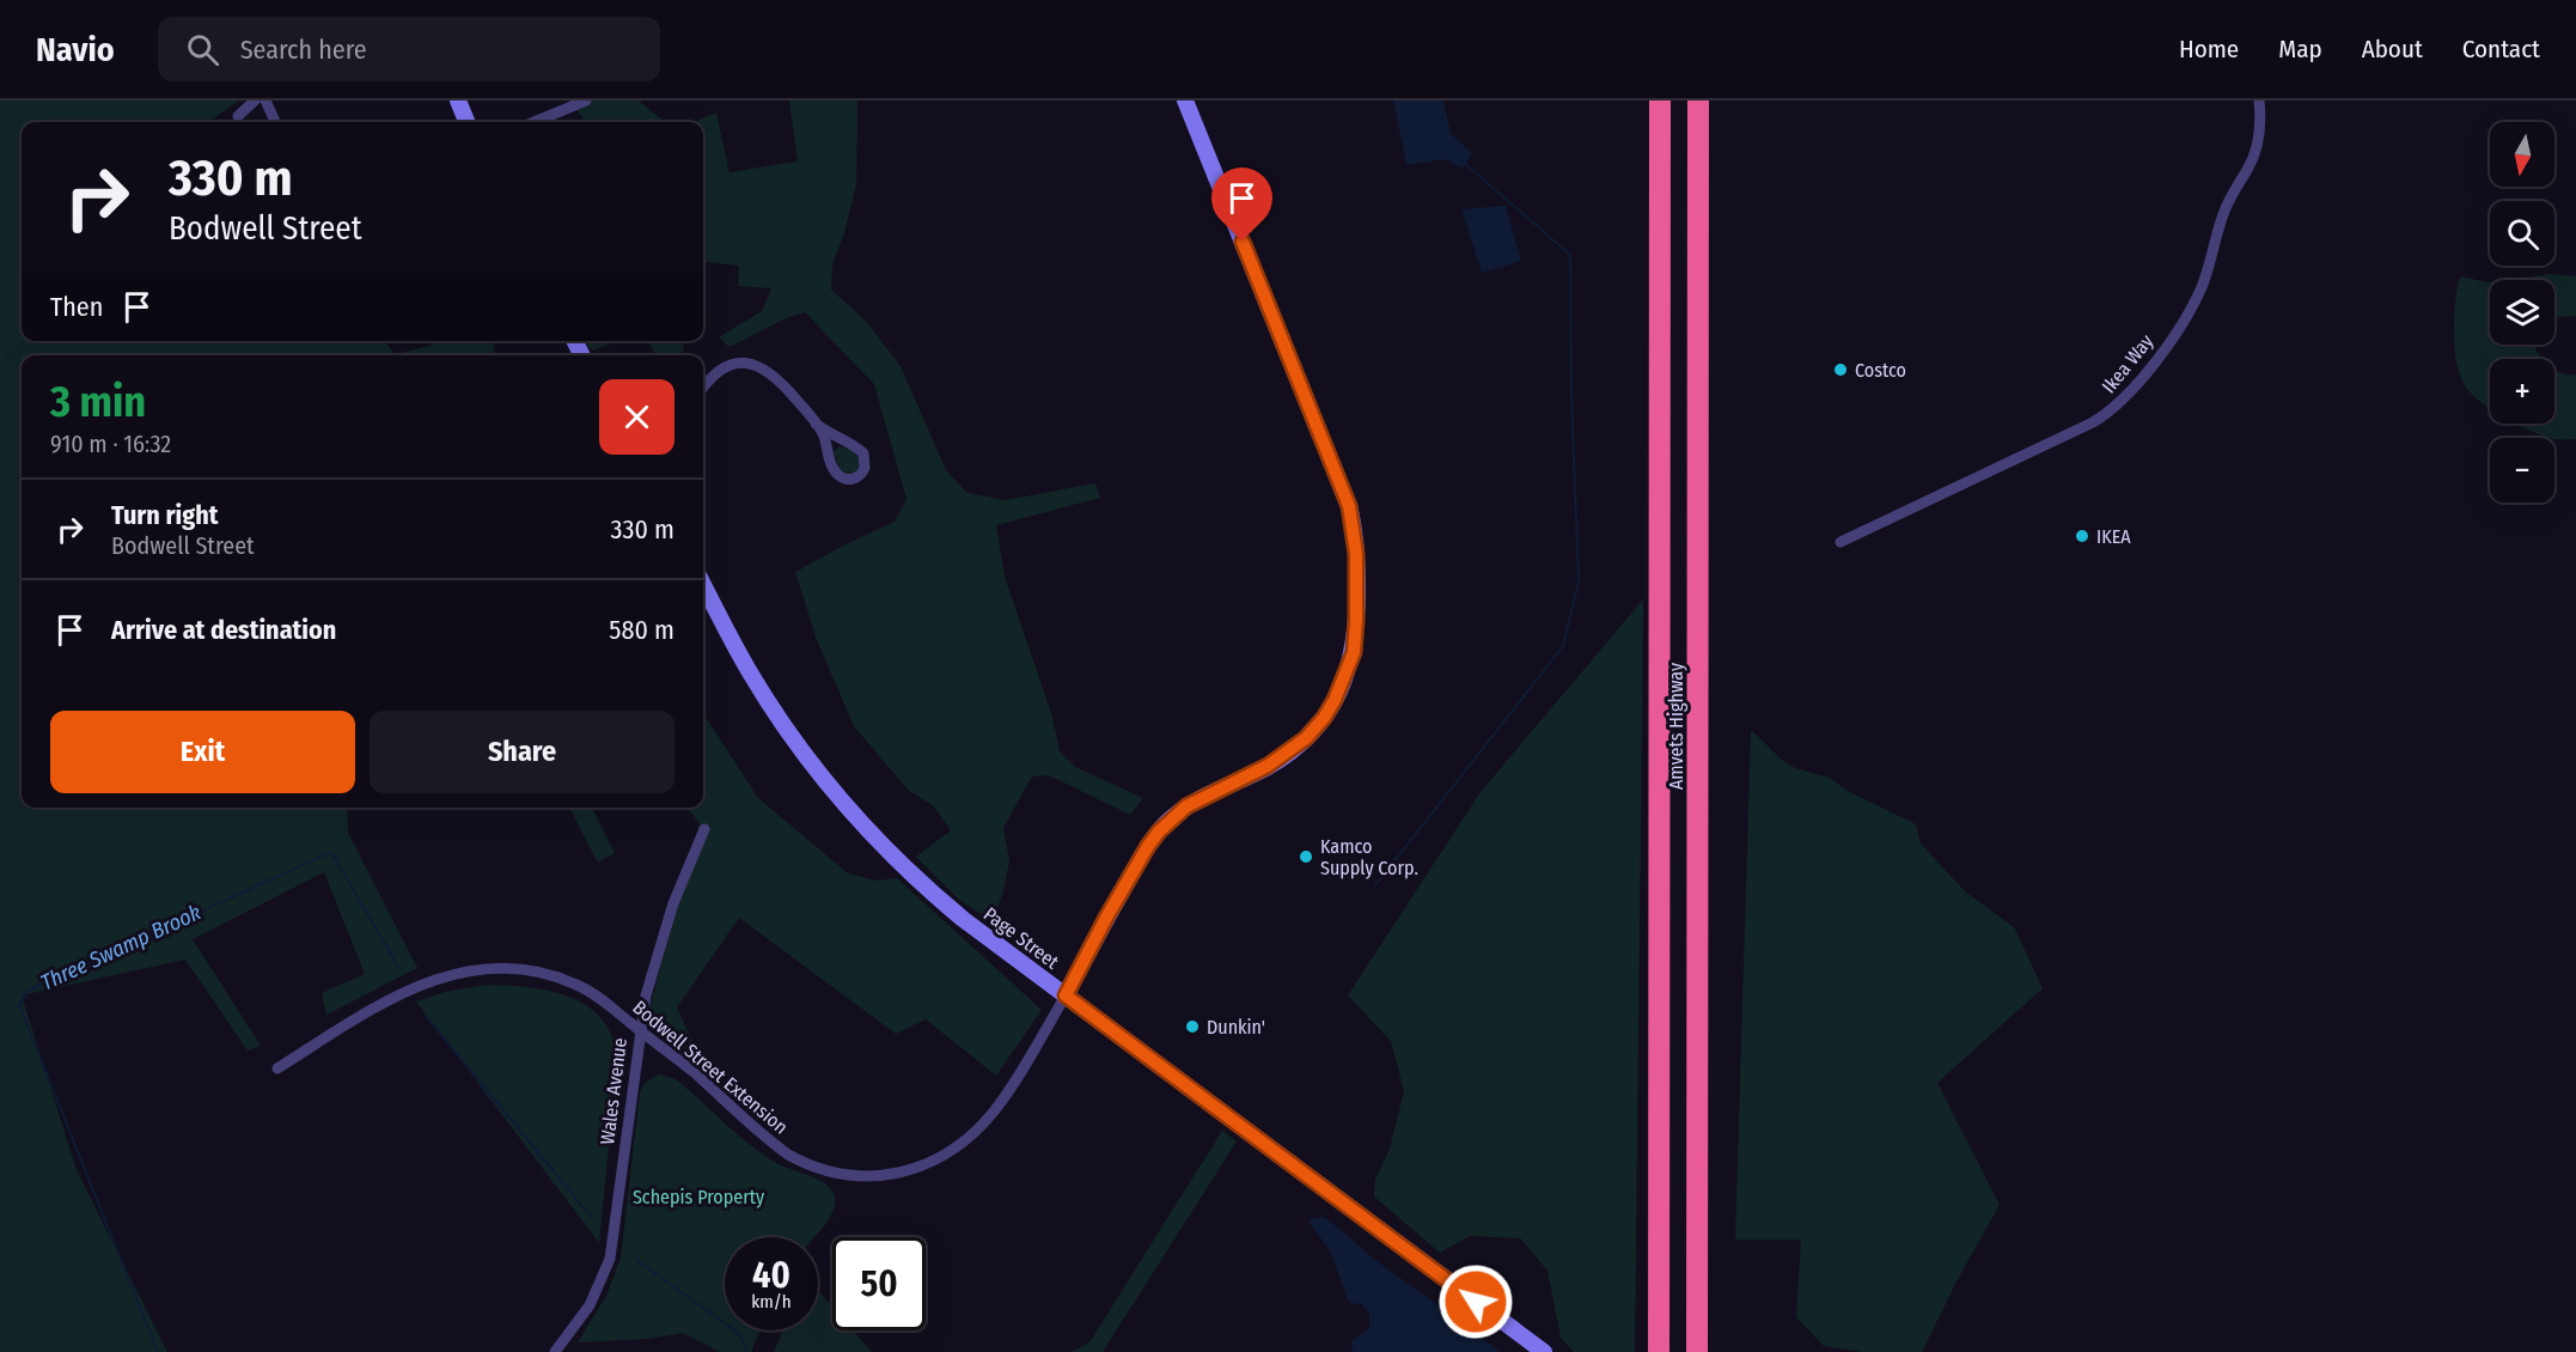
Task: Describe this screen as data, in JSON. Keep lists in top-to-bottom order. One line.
{"streets":{"highway":["Amvets Highway"],"main road":["Page Street"],"street":["Ikea Way","Bodwell Street Extension","Wales Avenue"]},"crossings":[["Page Street","Bodwell Street Extension"],["Bodwell Street Extension","Wales Avenue"]],"water":["Three Swamp Brook"],"parks":["Schepis Property"],"places":["Costco","IKEA","Kamco Supply Corp.","Dunkin'"],"north":"bottom","page":{"header":"Navio","search":"Search here","nav":["Home","Map","About","Contact"],"map_buttons":["+","−"],"turn":["330 m","Bodwell Street"],"then":"Then","heading":["3 min","910 m · 16:32"],"list":[{"name":"Turn right","note":"Bodwell Street","value":"330 m"},{"name":"Arrive at destination","value":"580 m"}],"buttons":["Exit","Share"],"speed":"40 km/h","limit":"50"}}
